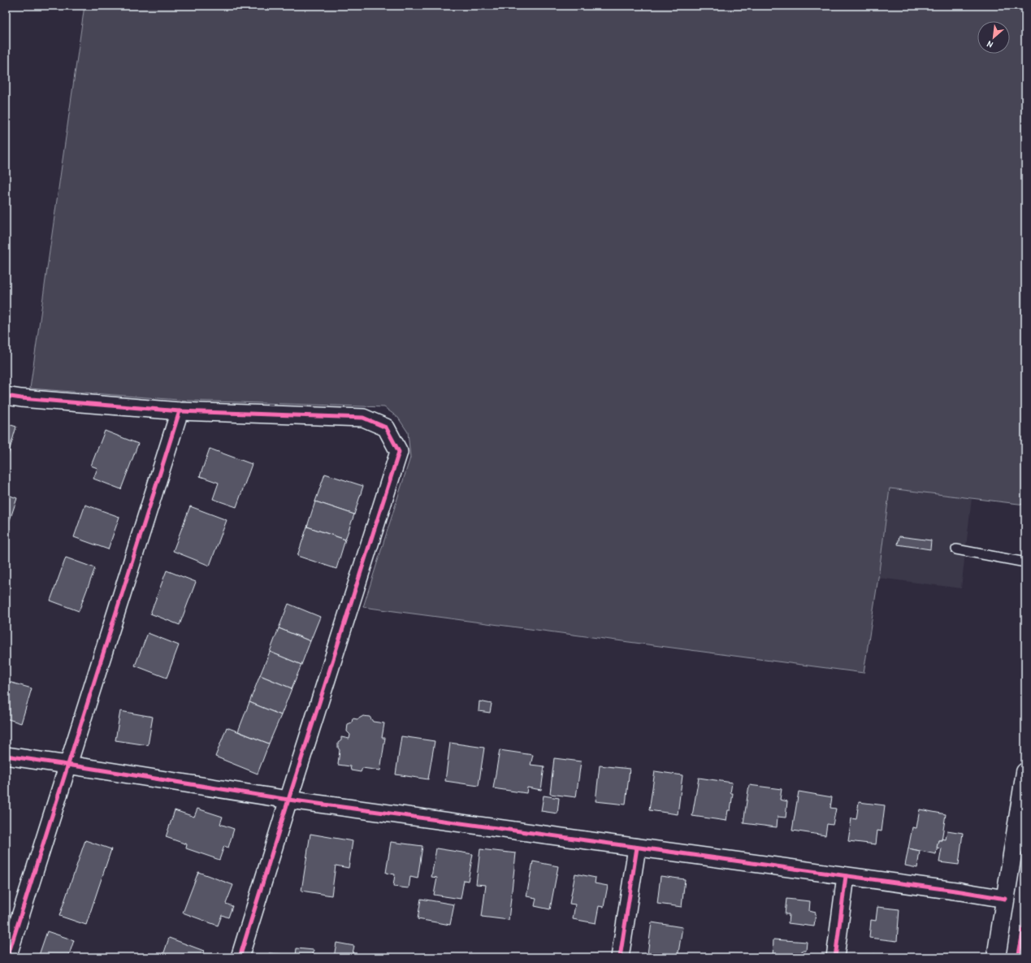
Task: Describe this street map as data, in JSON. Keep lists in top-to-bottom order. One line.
{"north":"bottom left"}
